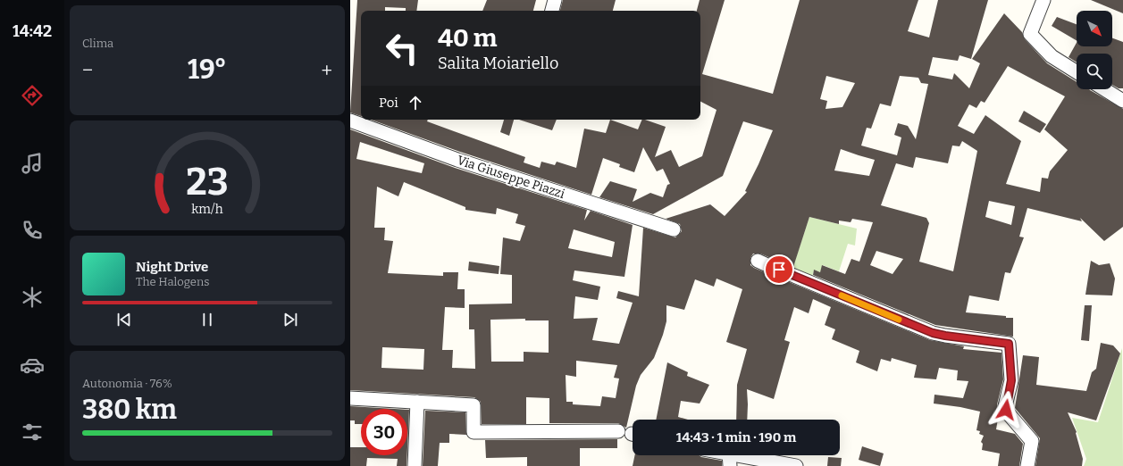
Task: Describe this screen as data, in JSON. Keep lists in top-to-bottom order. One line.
{"streets":{"street":["Via Giuseppe Piazzi"]},"north":"bottom right","page":{"tabs":"14:42","tile":["Clima",["Autonomia · 76%","380 km"]],"turn":["40 m","Salita Moiariello"],"heat":["−","19°","+"],"then":"Poi","song":["Night Drive","The Halogens"],"limit":"30","trip":"14:43 · 1 min · 190 m","gauge":["23","km/h"]}}
